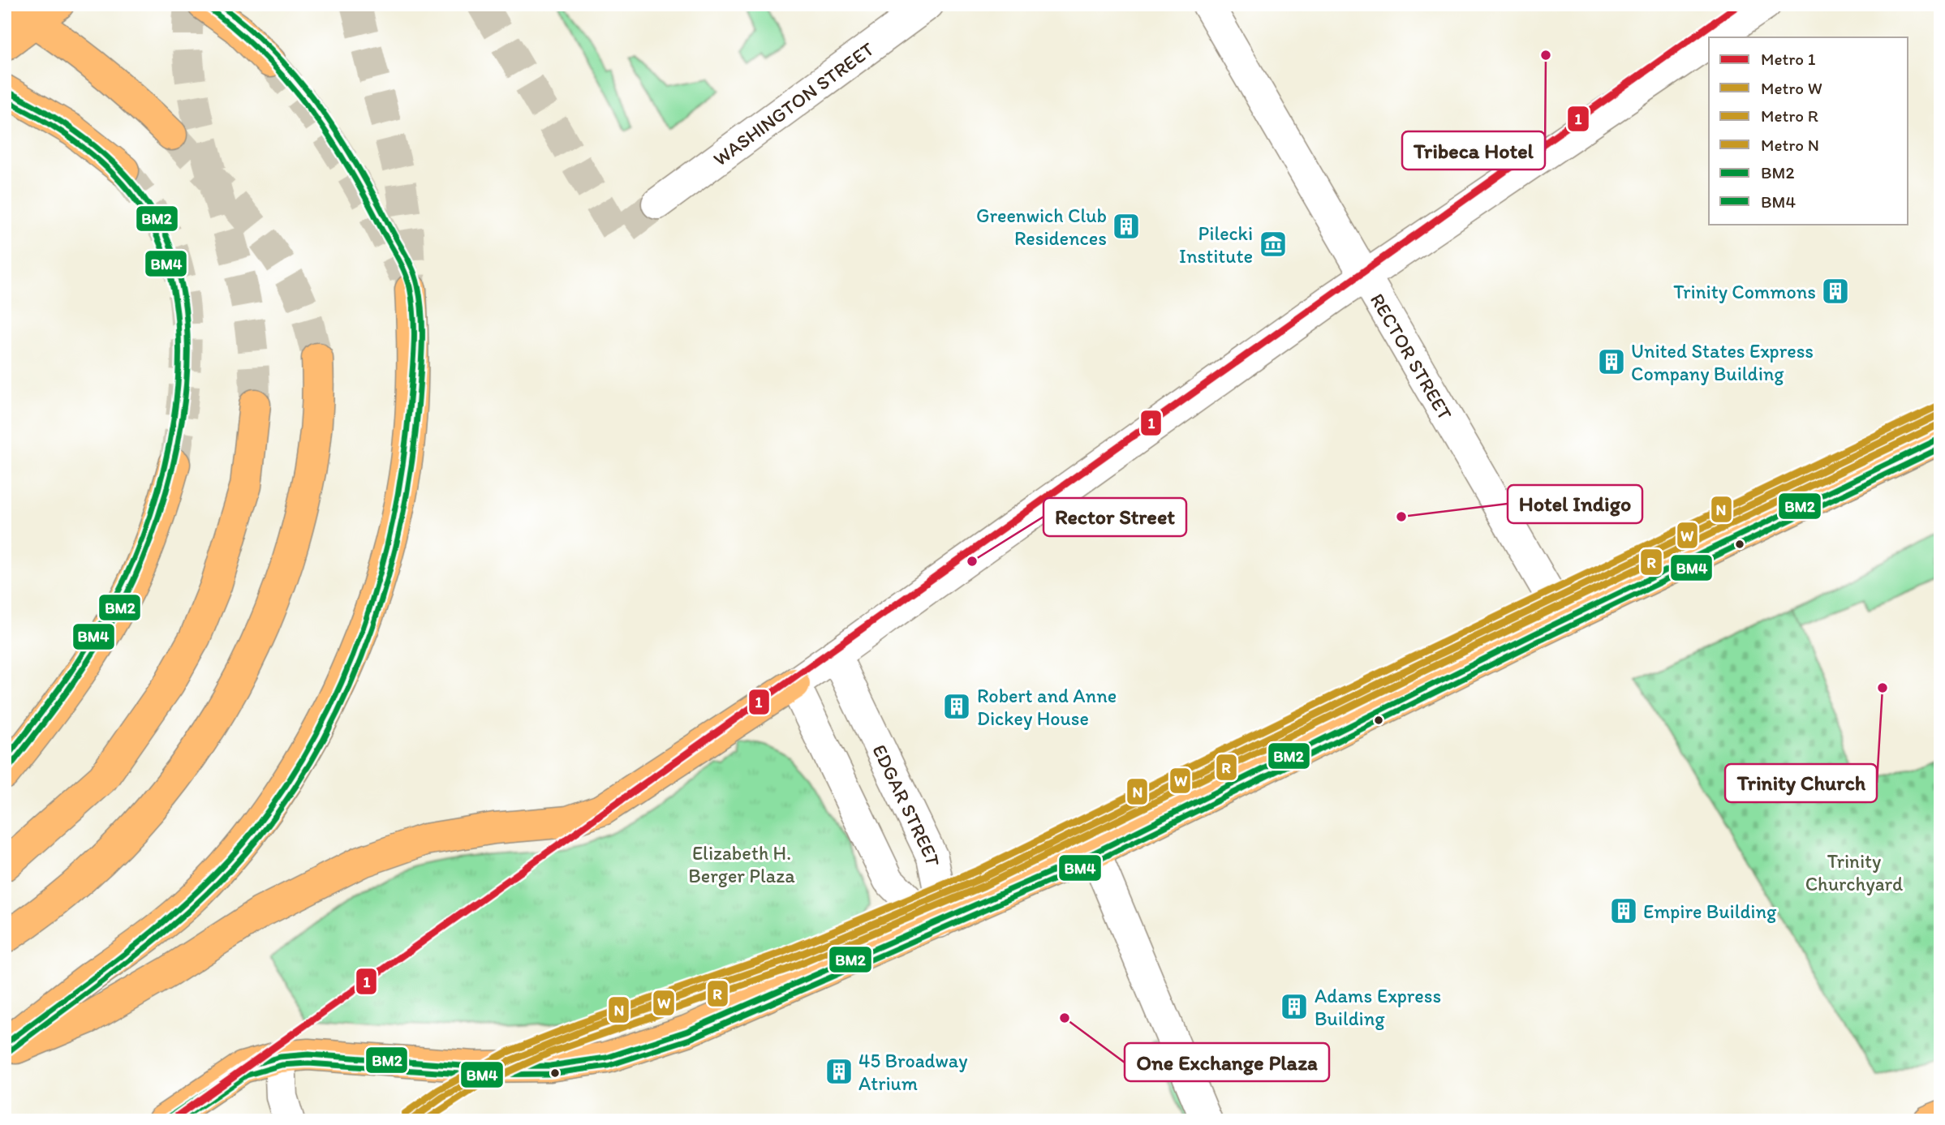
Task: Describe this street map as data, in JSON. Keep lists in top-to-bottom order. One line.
{"streets":{"street":["WASHINGTON STREET","RECTOR STREET","EDGAR STREET"]},"parks":["Elizabeth H. Berger Plaza","Trinity Churchyard"],"places":{"other":["Tribeca Hotel","Hotel Indigo","Rector Street","Trinity Church","One Exchange Plaza"],"building":["Greenwich Club Residences","Trinity Commons","United States Express Company Building","Robert and Anne Dickey House","Empire Building","Adams Express Building","45 Broadway Atrium"],"museum":["Pilecki Institute"]},"lines":["metro line 1","transit line BM2","transit line BM4","metro line N","metro line W","metro line R"],"legend":["Metro 1","Metro W","Metro R","Metro N","BM2","BM4"]}
